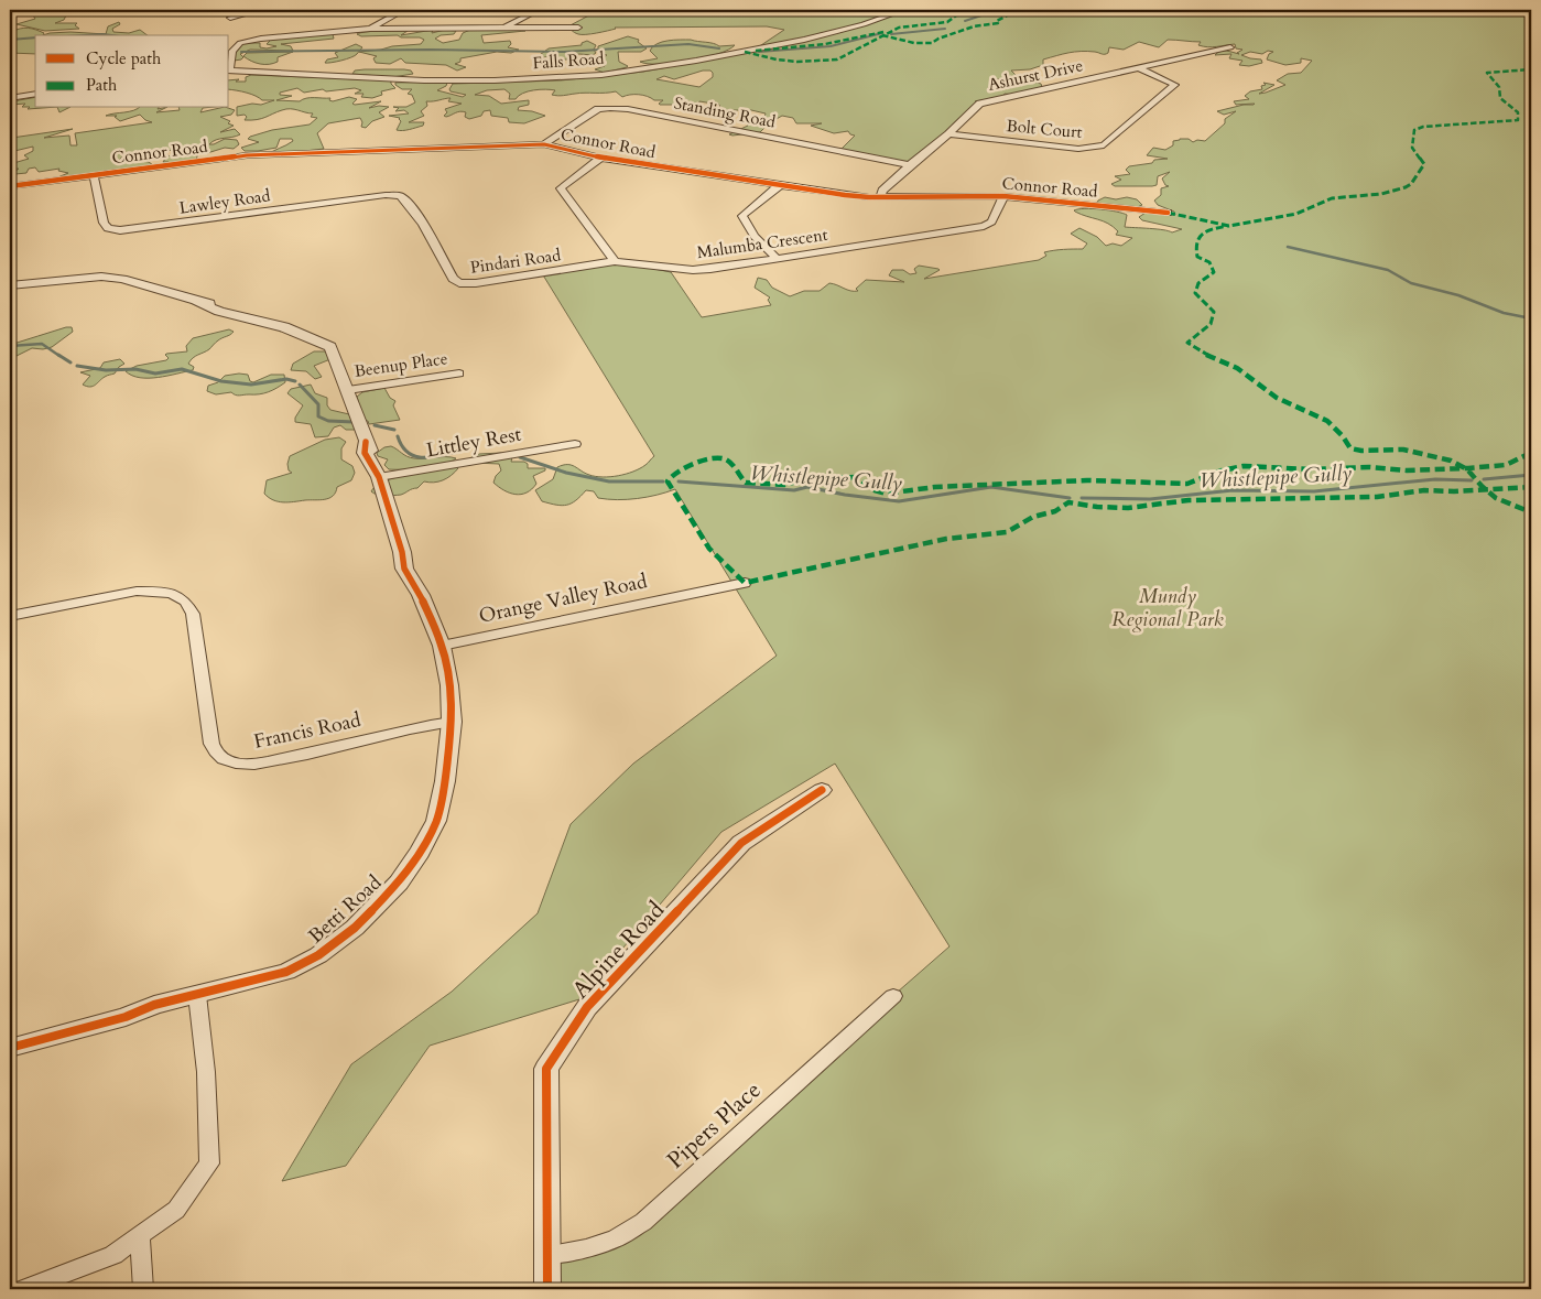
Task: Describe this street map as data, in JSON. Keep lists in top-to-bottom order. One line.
{"streets":{"street":["Falls Road","Ashurst Drive","Standing Road","Bolt Court","Connor Road","Lawley Road","Malumba Crescent","Pindari Road","Beenup Place","Littley Rest","Orange Valley Road","Francis Road","Betti Road","Alpine Road","Pipers Place"]},"crossings":[["Ashurst Drive","Standing Road"],["Ashurst Drive","Bolt Court"],["Ashurst Drive","Connor Road"],["Standing Road","Connor Road"],["Connor Road","Lawley Road"],["Connor Road","Malumba Crescent"],["Lawley Road","Pindari Road"],["Malumba Crescent","Pindari Road"],["Orange Valley Road","Betti Road"],["Francis Road","Betti Road"],["Alpine Road","Pipers Place"]],"water":["Whistlepipe Gully"],"parks":["Mundy Regional Park"],"legend":["Cycle path","Path"]}
